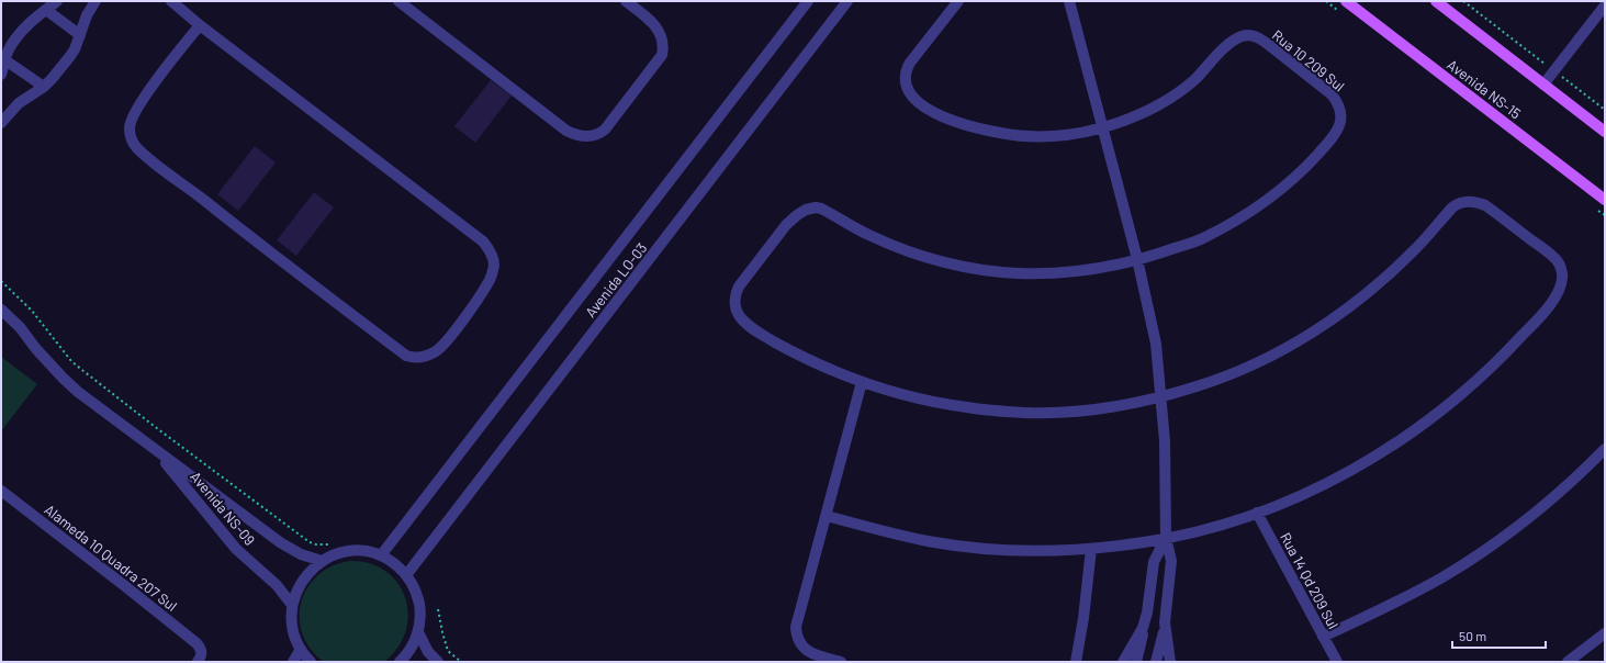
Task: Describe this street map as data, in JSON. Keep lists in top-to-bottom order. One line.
{"streets":{"main road":["Avenida NS-15"],"street":["Rua 10 209 Sul","Avenida LO-03","Avenida NS-09","Alameda 10 Quadra 207 Sul","Rua 14 Qd 209 Sul"]},"scale_bar":"50 m"}
